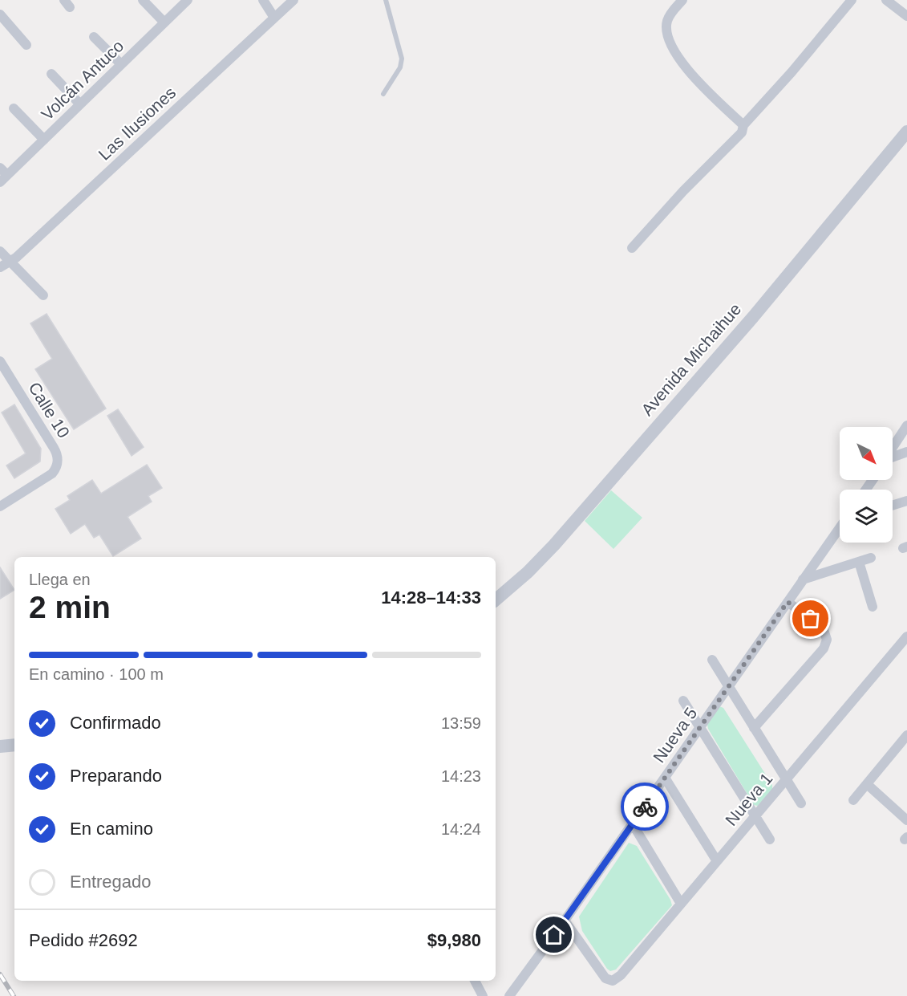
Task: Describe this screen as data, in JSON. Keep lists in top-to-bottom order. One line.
{"streets":{"street":["Volcán Antuco","Las Ilusiones","Avenida Michaihue","Calle 10","Nueva 5","Nueva 1"]},"crossings":[["Nueva 5","Nueva 1"]],"north":"bottom right","page":{"heading":["2 min","Llega en","14:28–14:33"],"panel":["Pedido #2692","$9,980"],"bar":"En camino · 100 m","list":[["Confirmado","13:59"],["Preparando","14:23"],["En camino","14:24"],"Entregado"]}}
